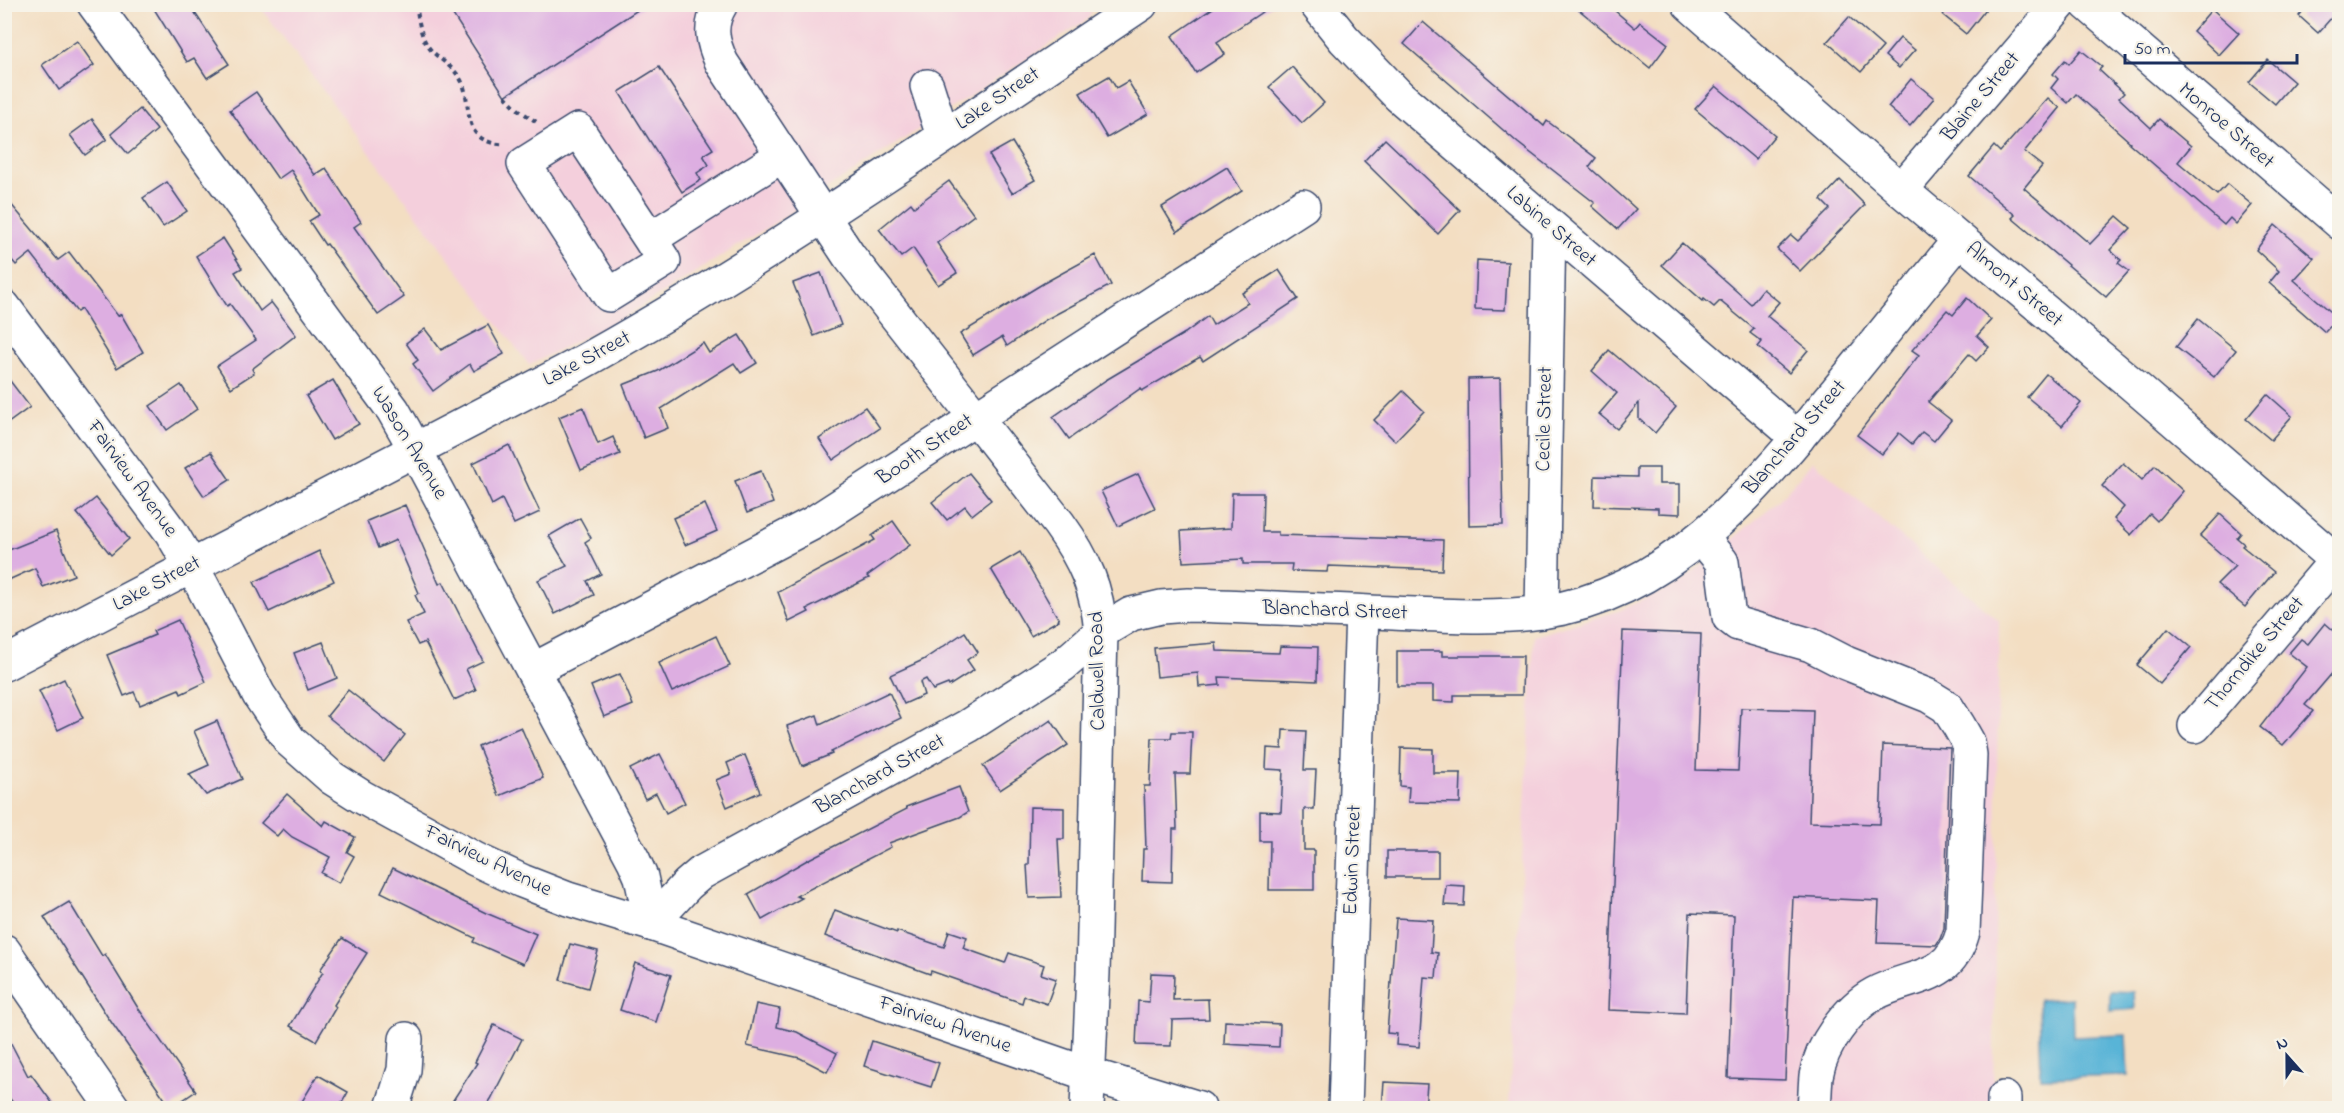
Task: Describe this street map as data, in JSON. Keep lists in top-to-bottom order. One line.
{"streets":{"street":["Blaine Street","Lake Street","Monroe Street","Labine Street","Almont Street","Cecile Street","Blanchard Street","Wason Avenue","Booth Street","Fairview Avenue","Thorndike Street","Caldwell Road","Edwin Street"]},"crossings":[["Blaine Street","Almont Street"],["Lake Street","Wason Avenue"],["Lake Street","Fairview Avenue"],["Lake Street","Caldwell Road"],["Labine Street","Cecile Street"],["Labine Street","Blanchard Street"],["Almont Street","Blanchard Street"],["Almont Street","Thorndike Street"],["Cecile Street","Blanchard Street"],["Blanchard Street","Wason Avenue"],["Blanchard Street","Fairview Avenue"],["Blanchard Street","Caldwell Road"],["Blanchard Street","Edwin Street"],["Wason Avenue","Booth Street"],["Wason Avenue","Fairview Avenue"],["Booth Street","Caldwell Road"],["Fairview Avenue","Caldwell Road"]],"scale_bar":"50 m","north":"top"}
